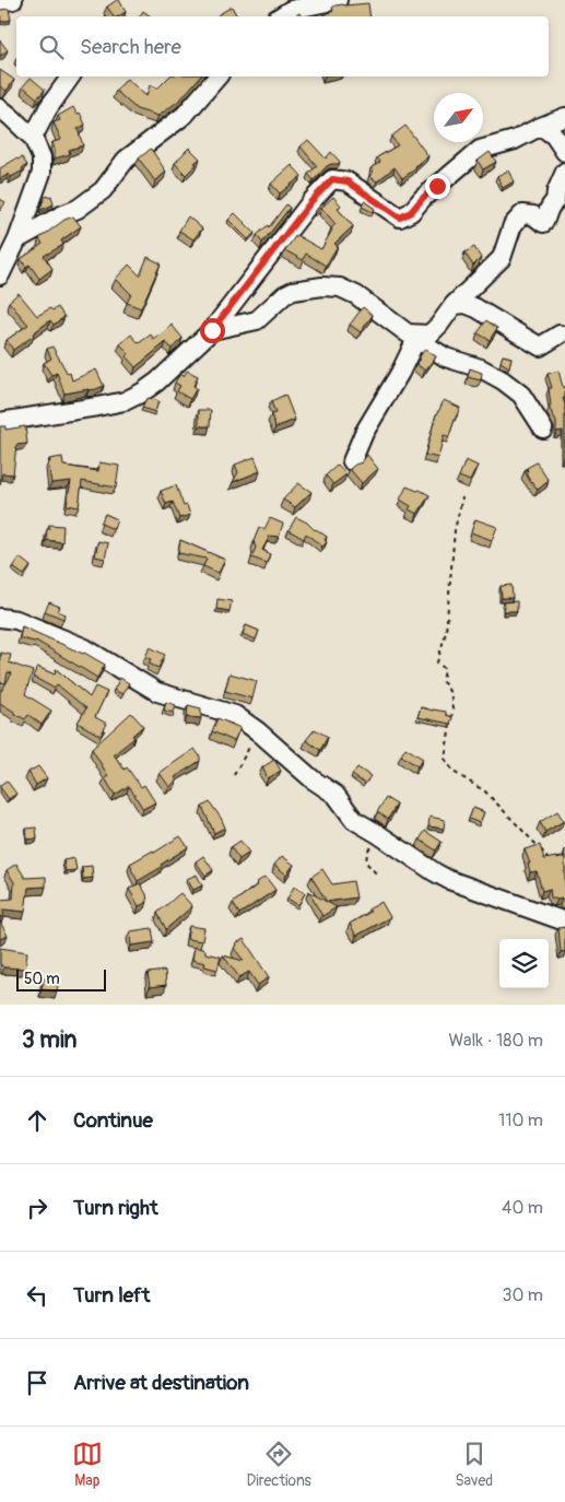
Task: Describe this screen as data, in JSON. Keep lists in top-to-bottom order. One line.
{"scale_bar":"50 m","north":"top right","page":{"search":"Search here","scale":"50 m","heading":["3 min","Walk · 180 m"],"list":[["Continue","110 m"],["Turn right","40 m"],["Turn left","30 m"],"Arrive at destination"],"nav":["Map","Directions","Saved"]}}
